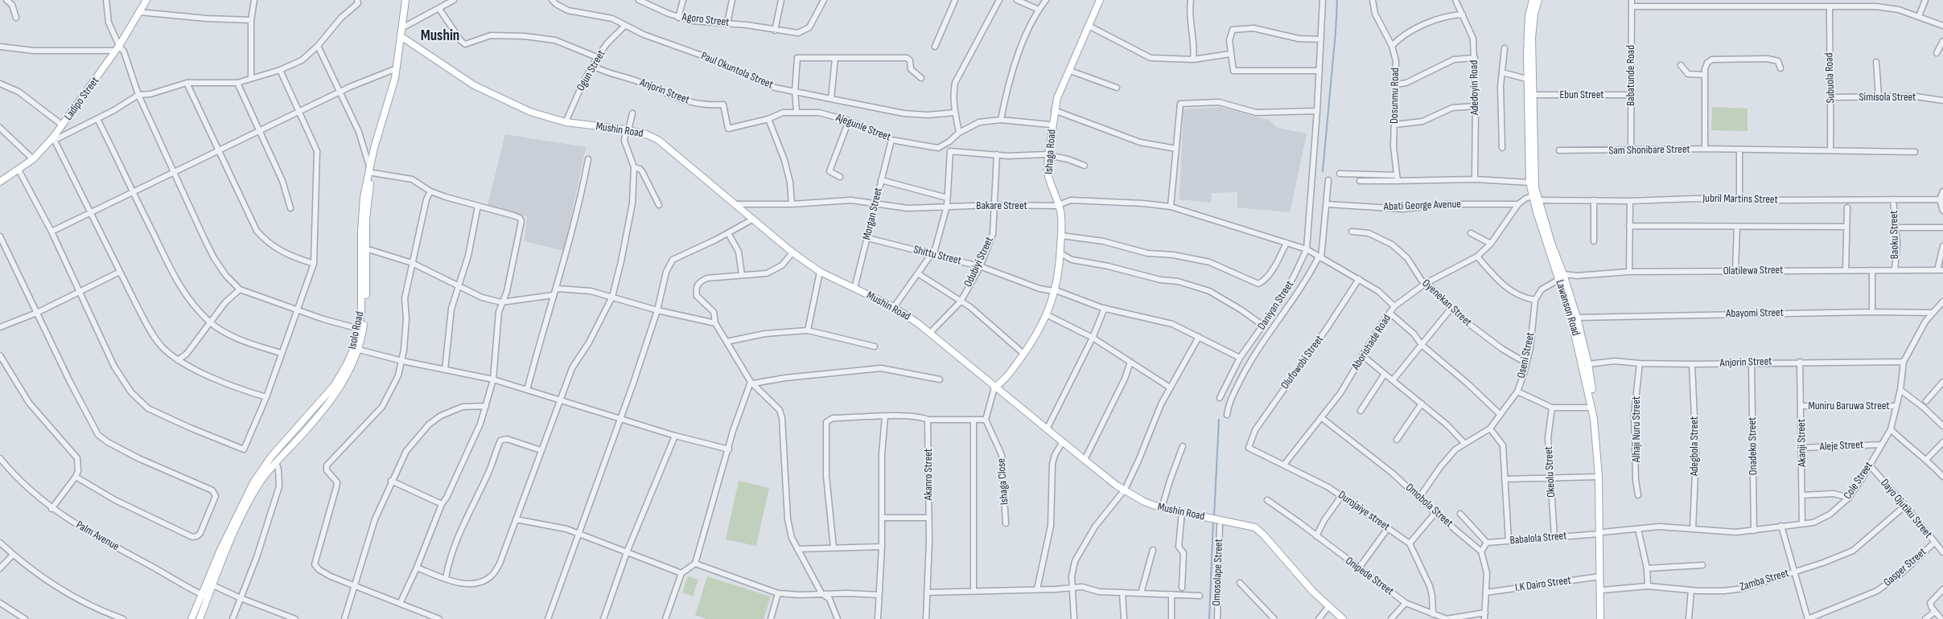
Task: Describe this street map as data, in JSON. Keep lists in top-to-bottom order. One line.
{"streets":{"main road":["Ladipo Street","Mushin Road","Ishaga Road","Lawanson Road","Isolo Road"],"street":["Agoro Street","Ogun Street","Paul Okuntola Street","Babatunde Road","Subuola Road","Adedoyin Road","Anjorin Street","Ebun Street","Dosunmu Road","Simisola Street","Ajegunle Street","Sam Shonibare Street","Jubril Martins Street","Bakare Street","Abati George Avenue","Morgan Street","Baoku Street","Shittu Street","Odubiyi Street","Olatilewa Street","Oyenekan Street","Daniyan Street","Abayomi Street","Aborishade Road","Oseni Street","Olufowobi Street","Muniru Baruwa Street","Alhaji Nuru Street","Akanji Street","Adegbola Street","Onadeko Street","Aleje Street","Okeolu Street","Akanro Street","Cole Street","Ishaga Close","Omobola Street","Dayo Ojutiku Street","Durojaiye street","Palm Avenue","Babalola Street","Gasper Street","Omosolape Street","Onipede Street","Zamba Street","I.K Dairo Street"]},"crossings":[["Ogun Street","Paul Okuntola Street"],["Ogun Street","Anjorin Street"],["Ogun Street","Mushin Road"],["Babatunde Road","Ebun Street"],["Babatunde Road","Sam Shonibare Street"],["Subuola Road","Simisola Street"],["Subuola Road","Sam Shonibare Street"],["Anjorin Street","Ajegunle Street"],["Anjorin Street","Lawanson Road"],["Anjorin Street","Alhaji Nuru Street"],["Anjorin Street","Akanji Street"],["Anjorin Street","Adegbola Street"],["Anjorin Street","Onadeko Street"],["Anjorin Street","Cole Street"],["Ebun Street","Lawanson Road"],["Ajegunle Street","Ishaga Road"],["Ajegunle Street","Morgan Street"],["Ajegunle Street","Odubiyi Street"],["Mushin Road","Ishaga Road"],["Mushin Road","Bakare Street"],["Mushin Road","Morgan Street"],["Mushin Road","Odubiyi Street"],["Mushin Road","Isolo Road"],["Mushin Road","Omosolape Street"],["Ishaga Road","Bakare Street"],["Ishaga Road","Shittu Street"],["Jubril Martins Street","Baoku Street"],["Jubril Martins Street","Lawanson Road"],["Jubril Martins Street","Aborishade Road"],["Bakare Street","Morgan Street"],["Bakare Street","Odubiyi Street"],["Bakare Street","Daniyan Street"],["Bakare Street","Aborishade Road"],["Bakare Street","Olufowobi Street"],["Abati George Avenue","Aborishade Road"],["Morgan Street","Shittu Street"],["Baoku Street","Olatilewa Street"],["Shittu Street","Odubiyi Street"],["Shittu Street","Daniyan Street"],["Olatilewa Street","Lawanson Road"],["Oyenekan Street","Aborishade Road"],["Oyenekan Street","Oseni Street"],["Lawanson Road","Abayomi Street"],["Lawanson Road","Aborishade Road"],["Lawanson Road","Cole Street"],["Lawanson Road","Babalola Street"],["Lawanson Road","Zamba Street"],["Lawanson Road","I.K Dairo Street"],["Abayomi Street","Cole Street"],["Isolo Road","Palm Avenue"],["Aborishade Road","Omobola Street"],["Aborishade Road","Durojaiye street"],["Oseni Street","Omobola Street"],["Olufowobi Street","Durojaiye street"],["Muniru Baruwa Street","Akanji Street"],["Muniru Baruwa Street","Cole Street"],["Akanji Street","Aleje Street"],["Akanji Street","Cole Street"],["Adegbola Street","Cole Street"],["Onadeko Street","Cole Street"],["Aleje Street","Cole Street"],["Okeolu Street","Babalola Street"],["Cole Street","Dayo Ojutiku Street"],["Cole Street","Babalola Street"],["Dayo Ojutiku Street","Gasper Street"],["Dayo Ojutiku Street","Zamba Street"],["Durojaiye street","Onipede Street"]],"districts":["Mushin"]}
